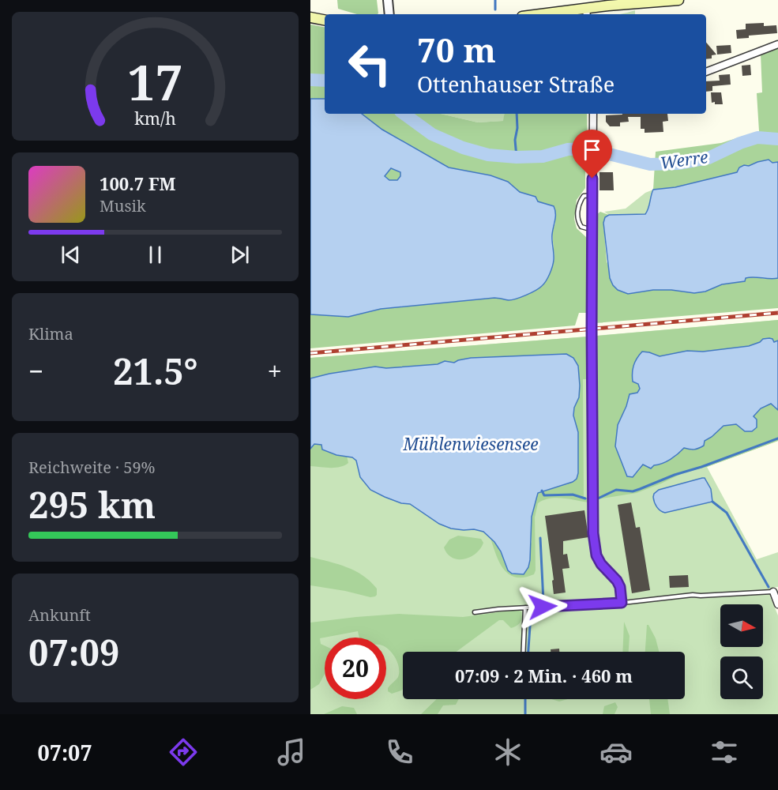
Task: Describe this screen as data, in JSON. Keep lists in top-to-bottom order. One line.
{"water":["Werre","Mühlenwiesensee"],"north":"right","page":{"turn":["70 m","Ottenhauser Straße"],"song":["100.7 FM","Musik"],"tile":["Klima",["Reichweite · 59%","295 km"],["Ankunft","07:09"]],"heat":["−","21.5°","+"],"limit":"20","trip":"07:09 · 2 Min. · 460 m","tabs":"07:07","gauge":["17","km/h"]}}
